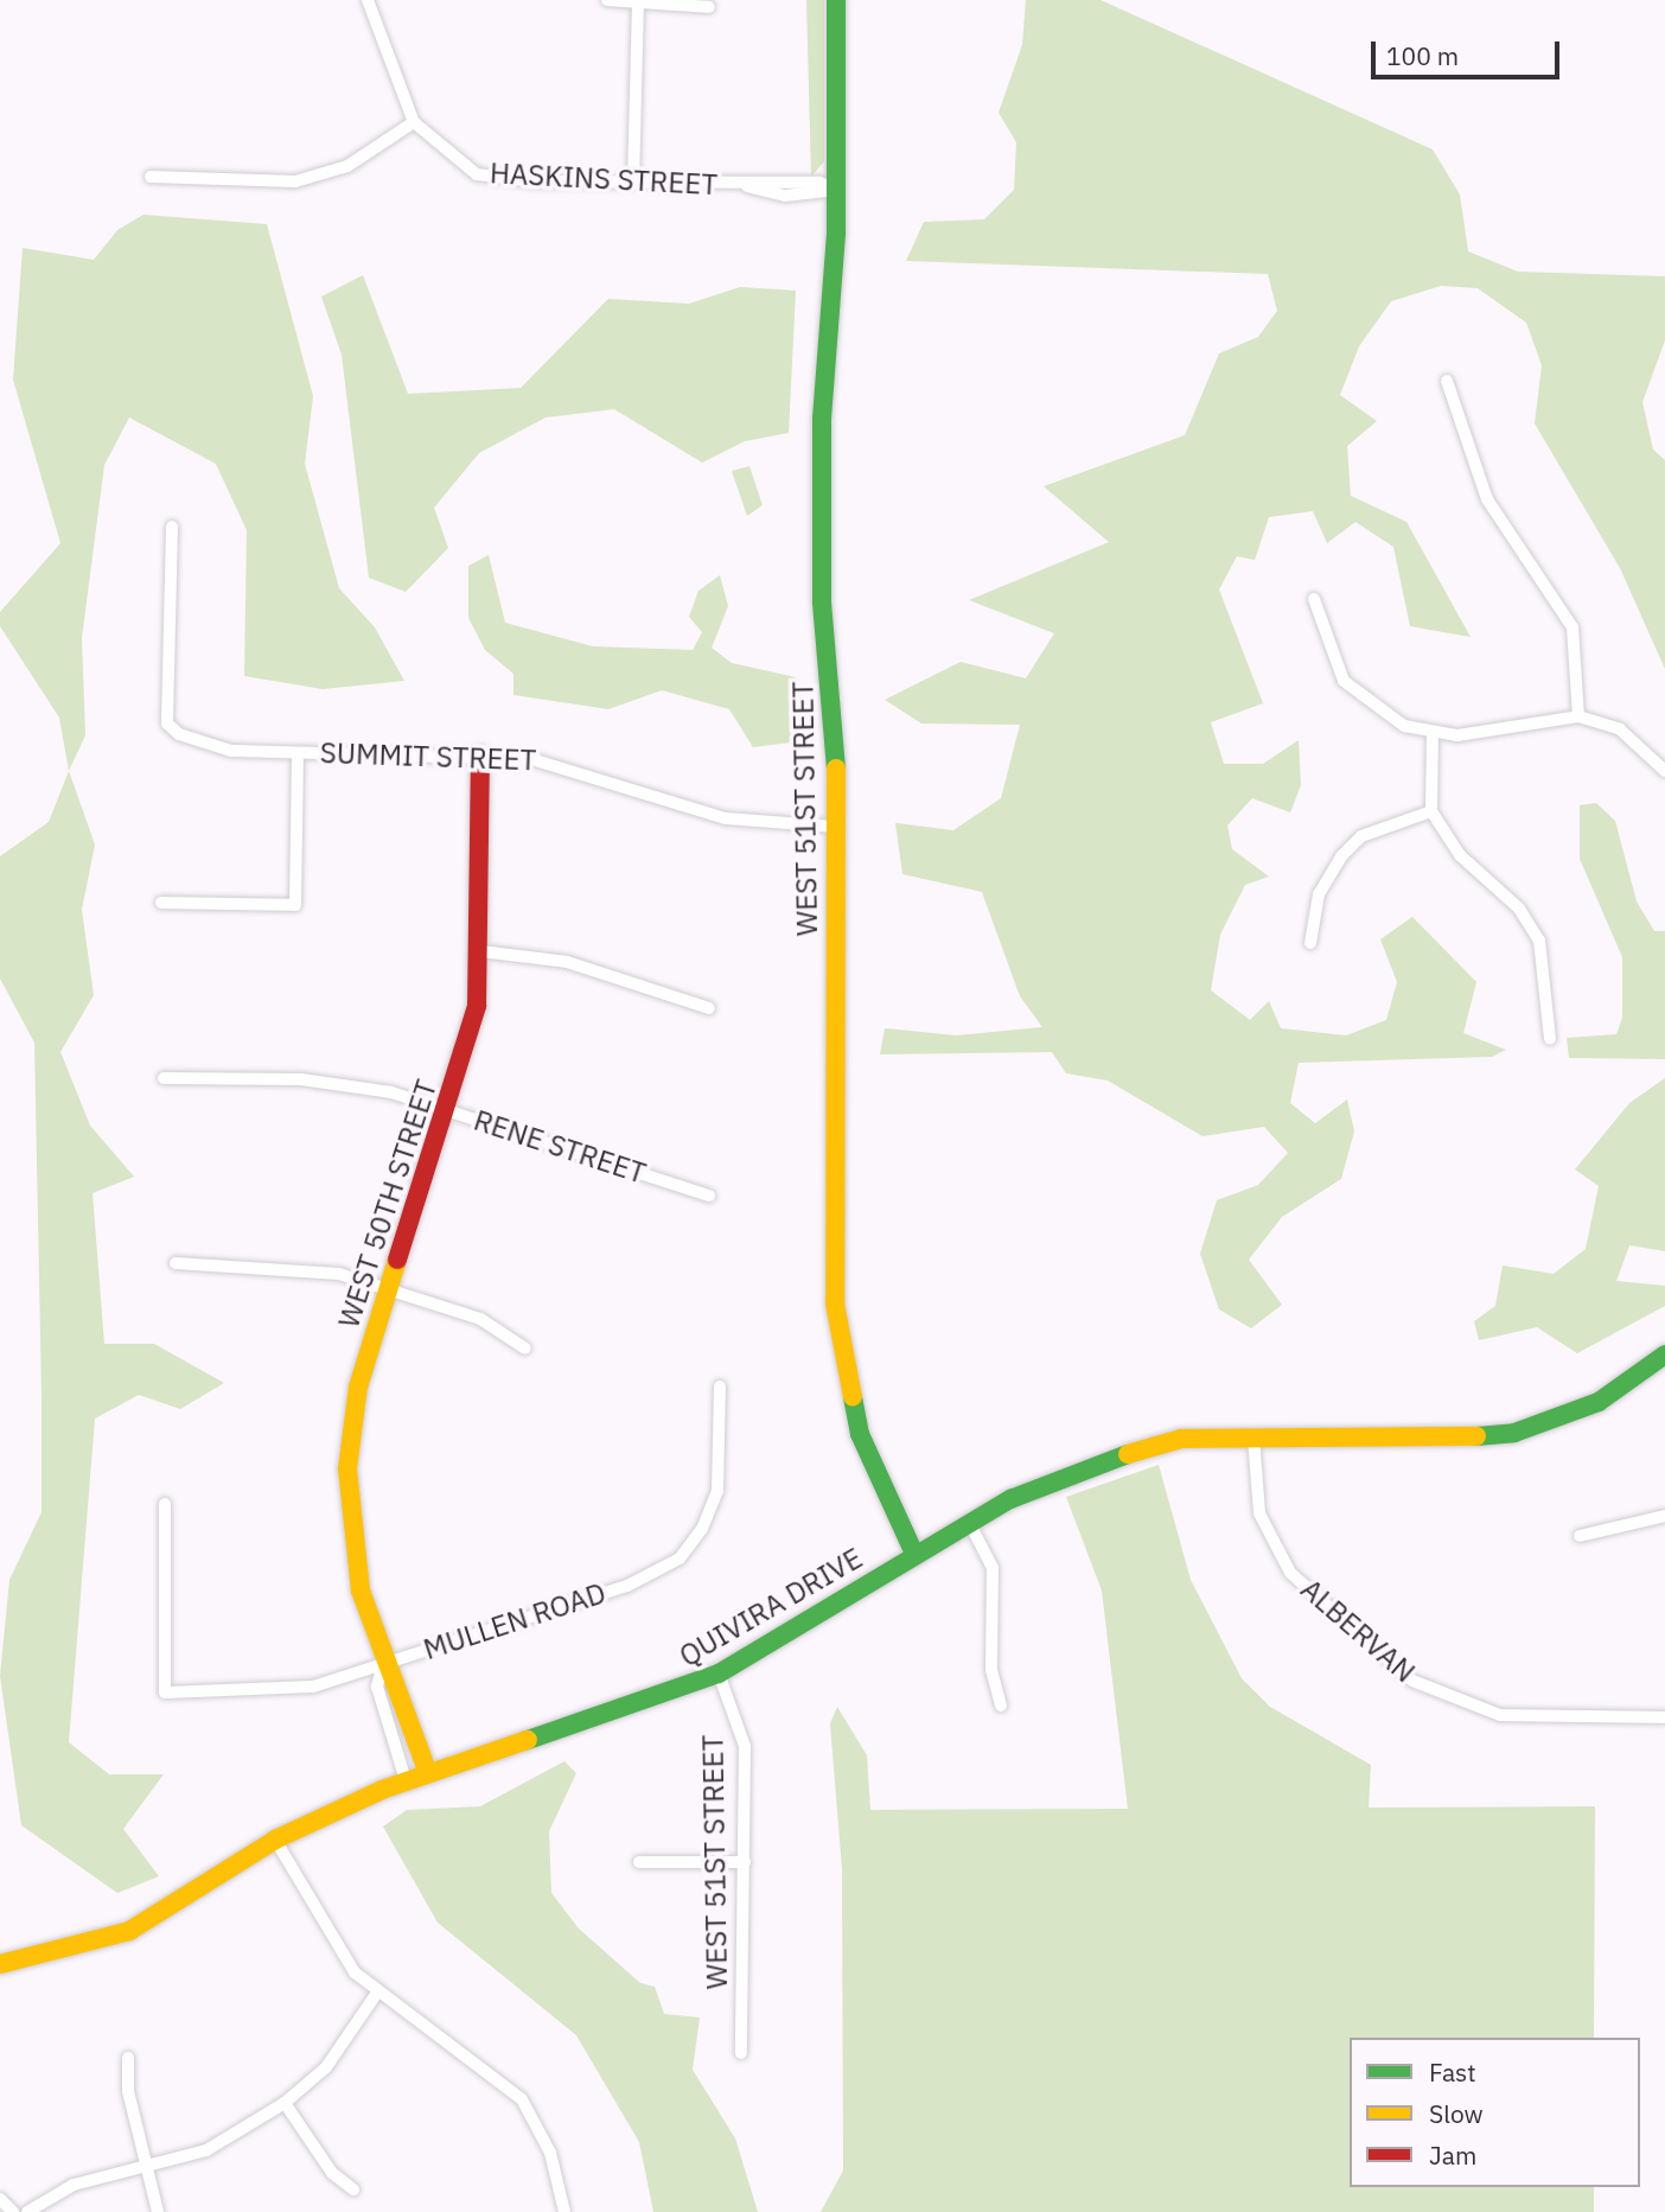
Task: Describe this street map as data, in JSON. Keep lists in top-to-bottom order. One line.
{"streets":{"street":["HASKINS STREET","SUMMIT STREET","WEST 51ST STREET","RENE STREET","WEST 50TH STREET","QUIVIRA DRIVE","MULLEN ROAD","ALBERVAN"]},"crossings":[["HASKINS STREET","WEST 51ST STREET"],["SUMMIT STREET","WEST 51ST STREET"],["SUMMIT STREET","WEST 50TH STREET"],["WEST 51ST STREET","QUIVIRA DRIVE"],["RENE STREET","WEST 50TH STREET"],["WEST 50TH STREET","QUIVIRA DRIVE"],["WEST 50TH STREET","MULLEN ROAD"],["QUIVIRA DRIVE","ALBERVAN"]],"legend":["Fast","Slow","Jam"],"scale_bar":"100 m"}
